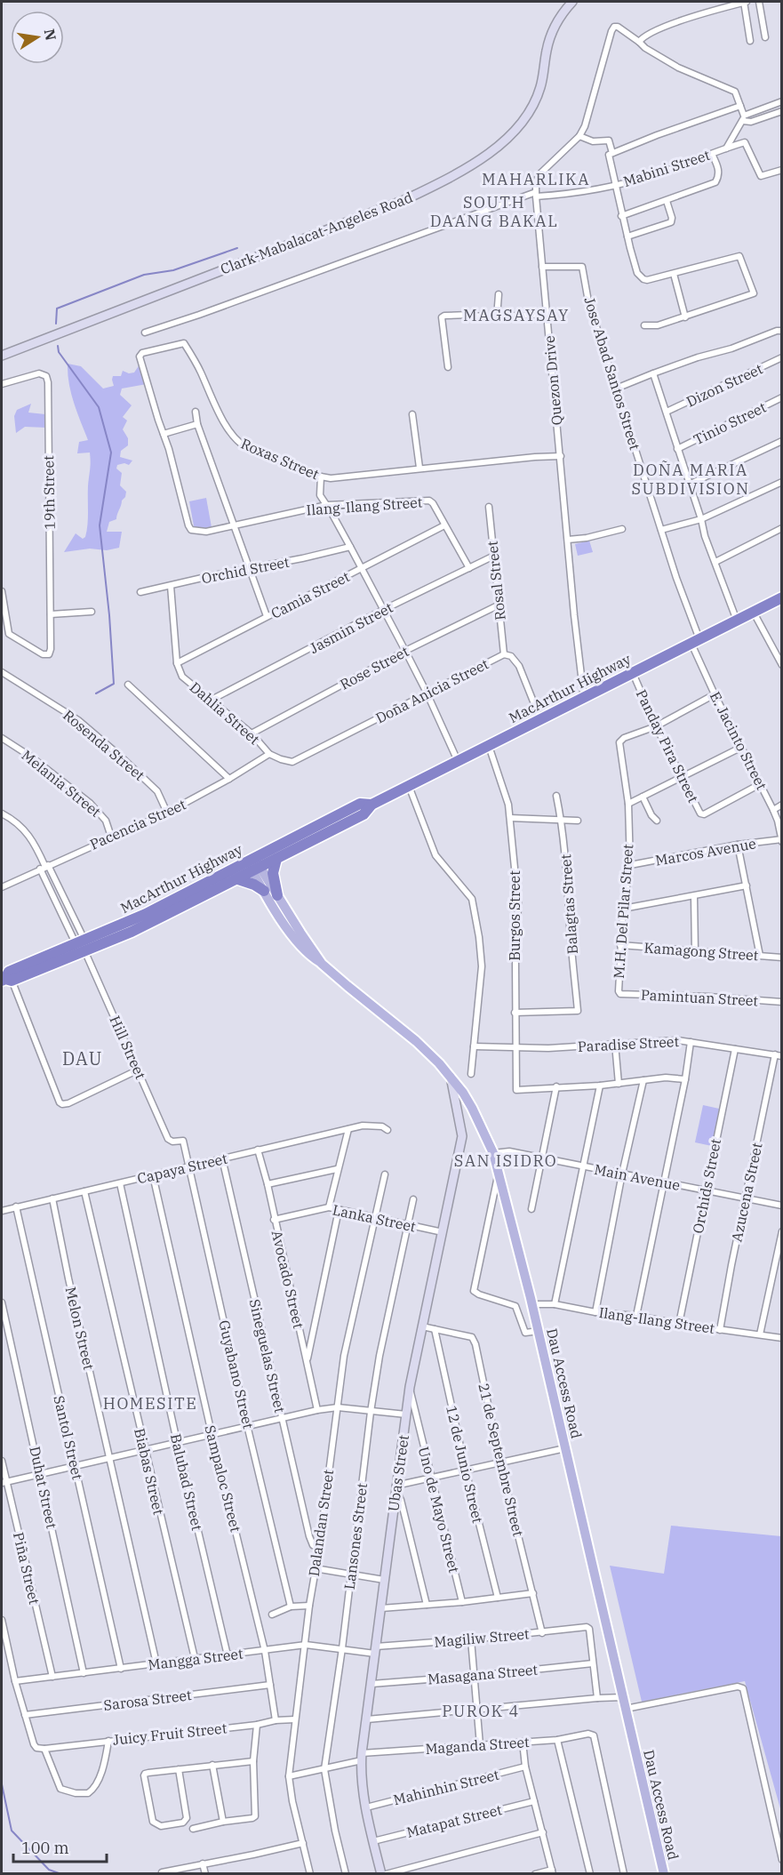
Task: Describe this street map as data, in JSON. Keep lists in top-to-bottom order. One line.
{"streets":{"highway":["MacArthur Highway"],"main road":["Dau Access Road"],"street":["Mabini Street","Clark-Mabalacat-Angeles Road","Jose Abad Santos Street","Quezon Drive","Dizon Street","Tinio Street","Roxas Street","19th Street","Ilang-Ilang Street","Orchid Street","Rosal Street","Camia Street","Jasmin Street","Rose Street","Doña Anicia Street","Dahlia Street","E. Jacinto Street","Rosenda Street","Panday Pira Street","Melania Street","Pacencia Street","Marcos Avenue","Balagtas Street","M.H. Del Pilar Street","Burgos Street","Kamagong Street","Pamintuan Street","Paradise Street","Hill Street","Capaya Street","Main Avenue","Orchids Street","Azucena Street","Lanka Street","Avocado Street","Melon Street","Sineguelas Street","Guyabano Street","Santol Street","21 de Septembre Street","12 de Junio Street","Biabas Street","Ubas Street","Sampaloc Street","Balubad Street","Duhat Street","Uno de Mayo Street","Dalandan Street","Lansones Street","Piña Street","Magiliw Street","Mangga Street","Masagana Street","Sarosa Street","Juicy Fruit Street","Maganda Street","Mahinhin Street","Matapat Street"]},"crossings":[["Mabini Street","Quezon Drive"],["Jose Abad Santos Street","Quezon Drive"],["Jose Abad Santos Street","MacArthur Highway"],["Jose Abad Santos Street","E. Jacinto Street"],["Quezon Drive","Roxas Street"],["Quezon Drive","MacArthur Highway"],["Roxas Street","Ilang-Ilang Street"],["Ilang-Ilang Street","Camia Street"],["Ilang-Ilang Street","Orchids Street"],["Ilang-Ilang Street","Azucena Street"],["Ilang-Ilang Street","Dau Access Road"],["Orchid Street","Dahlia Street"],["Rosal Street","Jasmin Street"],["Rosal Street","Rose Street"],["Rosal Street","Doña Anicia Street"],["Camia Street","Dahlia Street"],["Jasmin Street","Dahlia Street"],["Rose Street","Dahlia Street"],["MacArthur Highway","Doña Anicia Street"],["MacArthur Highway","E. Jacinto Street"],["MacArthur Highway","Panday Pira Street"],["MacArthur Highway","Burgos Street"],["MacArthur Highway","Hill Street"],["MacArthur Highway","Dau Access Road"],["Doña Anicia Street","Dahlia Street"],["Dahlia Street","Pacencia Street"],["E. Jacinto Street","Panday Pira Street"],["E. Jacinto Street","Marcos Avenue"],["Rosenda Street","Pacencia Street"],["Panday Pira Street","M.H. Del Pilar Street"],["Melania Street","Pacencia Street"],["Marcos Avenue","M.H. Del Pilar Street"],["Balagtas Street","Burgos Street"],["M.H. Del Pilar Street","Kamagong Street"],["M.H. Del Pilar Street","Pamintuan Street"],["Burgos Street","Paradise Street"],["Paradise Street","Orchids Street"],["Paradise Street","Azucena Street"],["Hill Street","Guyabano Street"],["Capaya Street","Avocado Street"],["Capaya Street","Melon Street"],["Capaya Street","Sineguelas Street"],["Capaya Street","Guyabano Street"],["Capaya Street","Santol Street"],["Capaya Street","Biabas Street"],["Capaya Street","Sampaloc Street"],["Capaya Street","Balubad Street"],["Main Avenue","Orchids Street"],["Main Avenue","Azucena Street"],["Main Avenue","Dau Access Road"],["Lanka Street","Avocado Street"],["Lanka Street","Ubas Street"],["Lanka Street","Dalandan Street"],["Lanka Street","Lansones Street"],["Melon Street","Mangga Street"],["Sineguelas Street","Dalandan Street"],["Dau Access Road","Ubas Street"],["Santol Street","Mangga Street"],["21 de Septembre Street","12 de Junio Street"],["21 de Septembre Street","Ubas Street"],["21 de Septembre Street","Magiliw Street"],["Biabas Street","Mangga Street"],["Ubas Street","Uno de Mayo Street"],["Ubas Street","Magiliw Street"],["Ubas Street","Mangga Street"],["Ubas Street","Masagana Street"],["Ubas Street","Maganda Street"],["Ubas Street","Mahinhin Street"],["Ubas Street","Matapat Street"],["Sampaloc Street","Mangga Street"],["Sampaloc Street","Sarosa Street"],["Sampaloc Street","Juicy Fruit Street"],["Balubad Street","Mangga Street"],["Duhat Street","Mangga Street"],["Dalandan Street","Mangga Street"],["Dalandan Street","Juicy Fruit Street"],["Dalandan Street","Maganda Street"],["Lansones Street","Mangga Street"],["Lansones Street","Maganda Street"],["Piña Street","Mangga Street"],["Magiliw Street","Mangga Street"],["Magiliw Street","Masagana Street"]],"districts":["MAHARLIKA","SOUTH DAANG BAKAL","MAGSAYSAY","DOÑA MARIA SUBDIVISION","DAU","SAN ISIDRO","HOMESITE","PUROK 4"],"scale_bar":"100 m","north":"right"}
